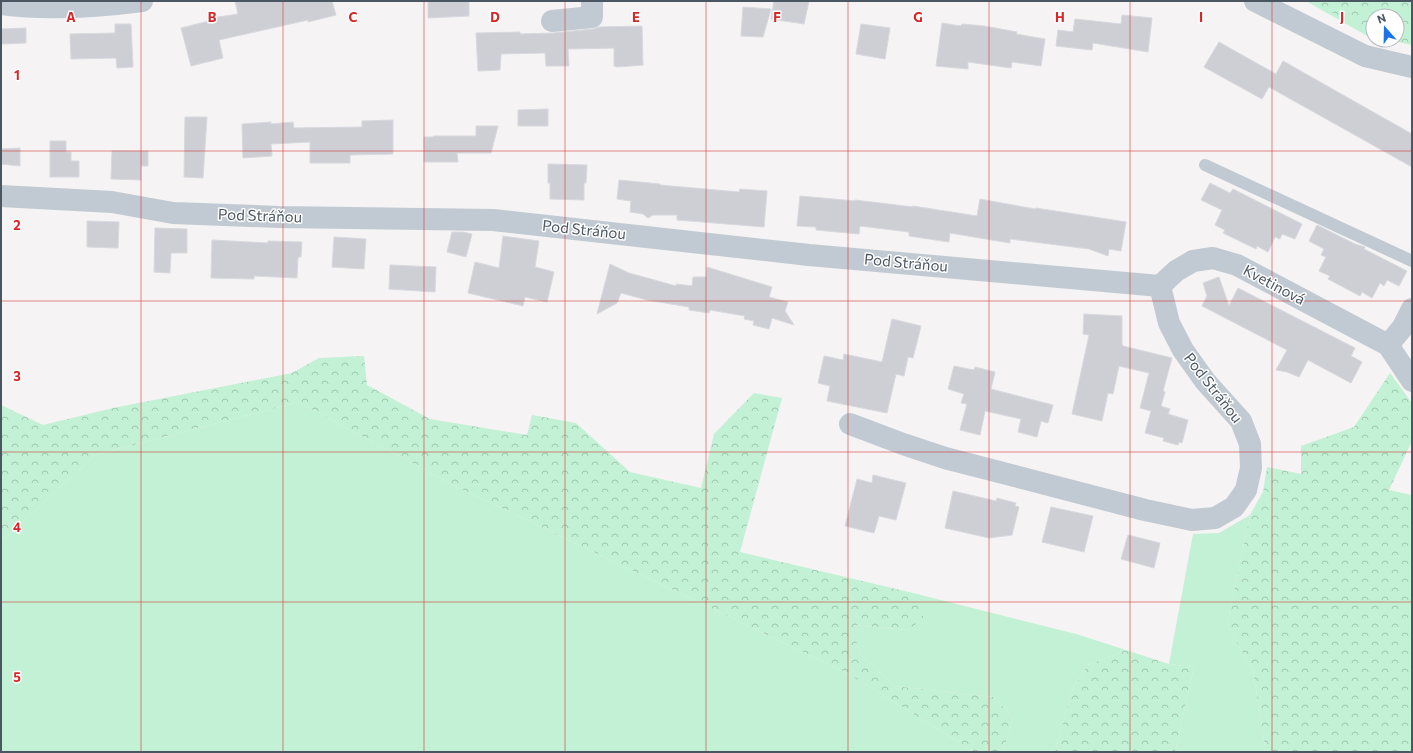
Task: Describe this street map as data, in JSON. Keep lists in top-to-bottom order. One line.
{"streets":{"street":["Pod Stráňou","Kvetinová"]},"crossings":[["Pod Stráňou","Kvetinová"]],"north":"top","grid":{"columns":["A","B","C","D","E","F","G","H","I","J"],"rows":["1","2","3","4","5"]}}
